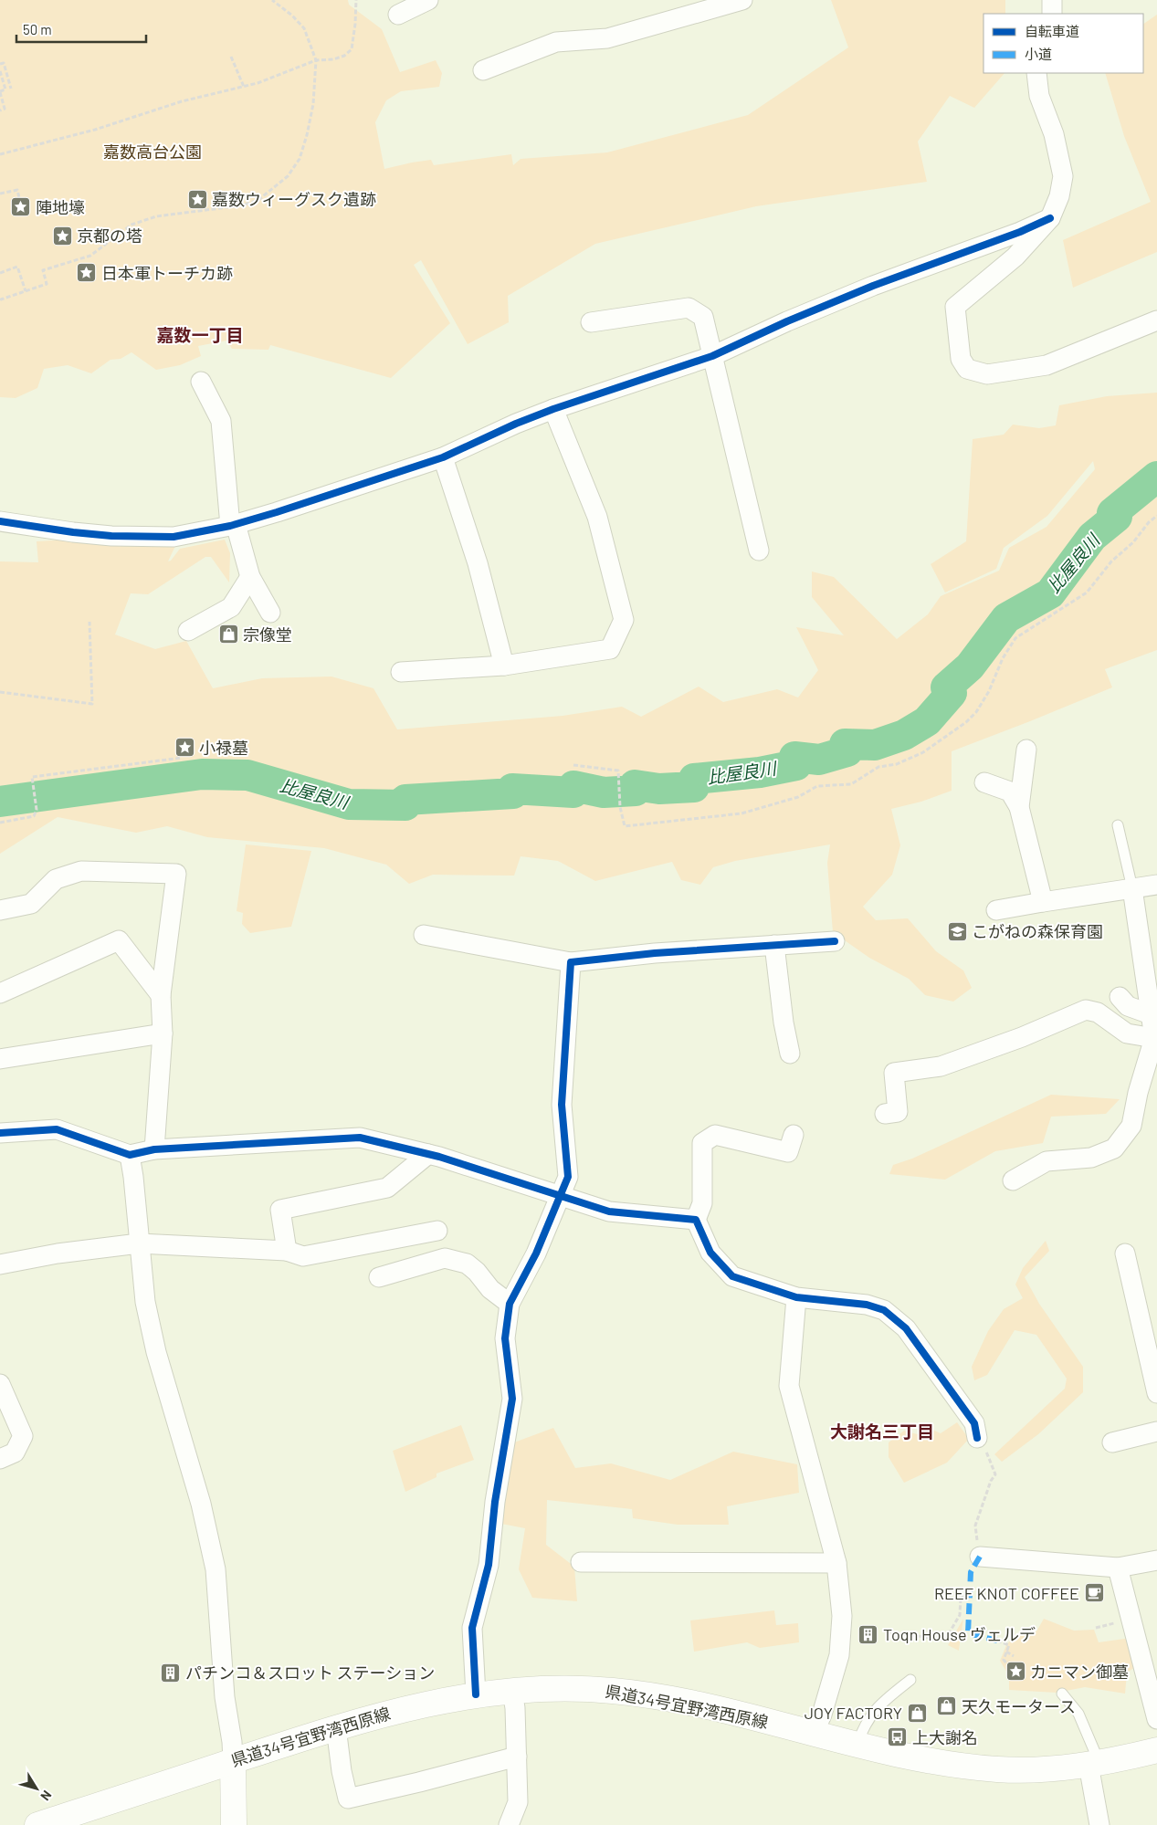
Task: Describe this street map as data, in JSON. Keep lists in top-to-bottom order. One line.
{"streets":{"main road":["県道34号宜野湾西原線"]},"districts":["嘉数一丁目","大謝名三丁目"],"water":["比屋良川"],"parks":["嘉数高台公園"],"places":{"place":["嘉数ウィーグスク遺跡","陣地壕","京都の塔","日本軍トーチカ跡","小禄墓","カニマン御墓"],"shop":["宗像堂","天久モータース","JOY FACTORY"],"school or university":["こがねの森保育園"],"cafe":["REEF KNOT COFFEE"],"building":["Toqn House ヴェルデ","パチンコ＆スロット ステーション"],"bus stop":["上大謝名"]},"legend":["自転車道","小道"],"scale_bar":"50 m","north":"bottom right"}
